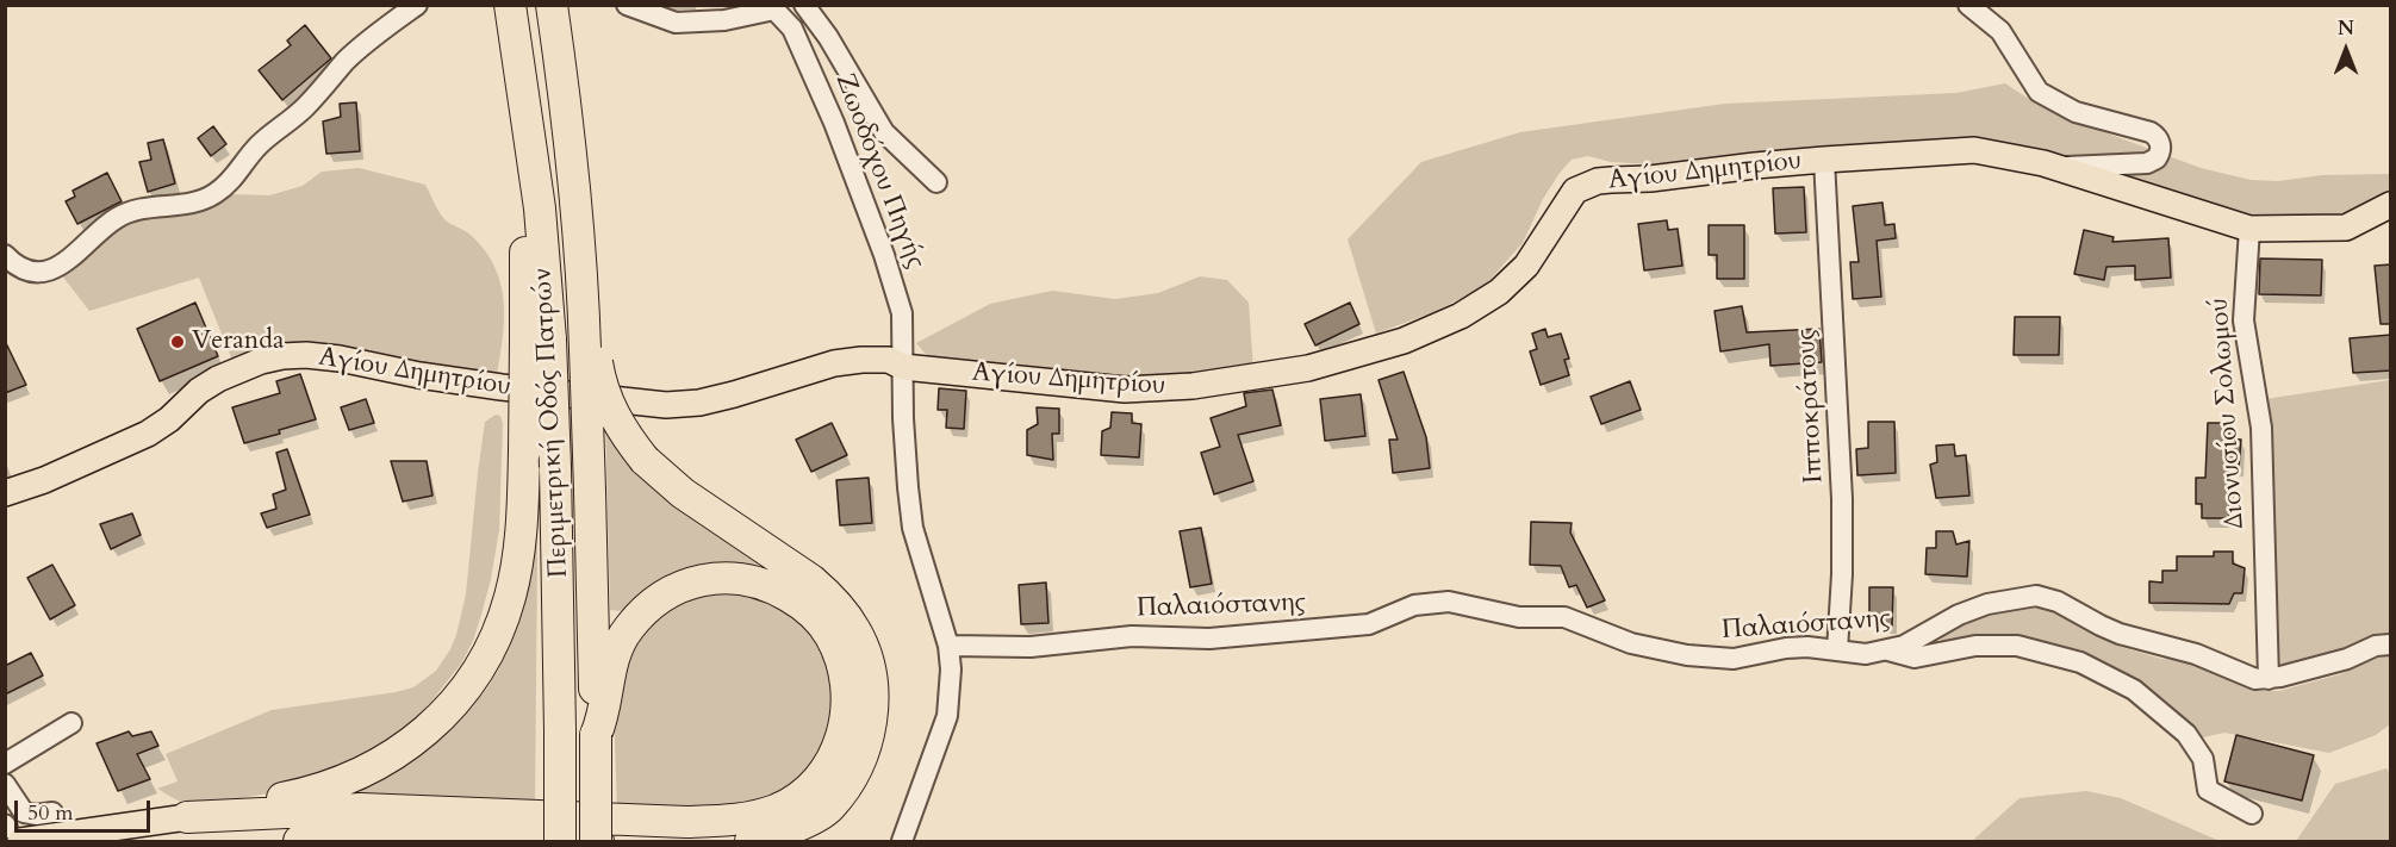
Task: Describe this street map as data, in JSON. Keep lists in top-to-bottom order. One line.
{"streets":{"highway":["Περιμετρική Οδός Πατρών"],"main road":["Αγίου Δημητρίου"],"street":["Ζωοδόχου Πηγής","Ιπποκράτους","Διονυσίου Σολωμού","Παλαιόστανης"]},"crossings":[["Ζωοδόχου Πηγής","Αγίου Δημητρίου"],["Ζωοδόχου Πηγής","Παλαιόστανης"],["Αγίου Δημητρίου","Ιπποκράτους"],["Αγίου Δημητρίου","Διονυσίου Σολωμού"],["Ιπποκράτους","Παλαιόστανης"],["Διονυσίου Σολωμού","Παλαιόστανης"]],"places":["Veranda"],"scale_bar":"50 m","north":"top"}
